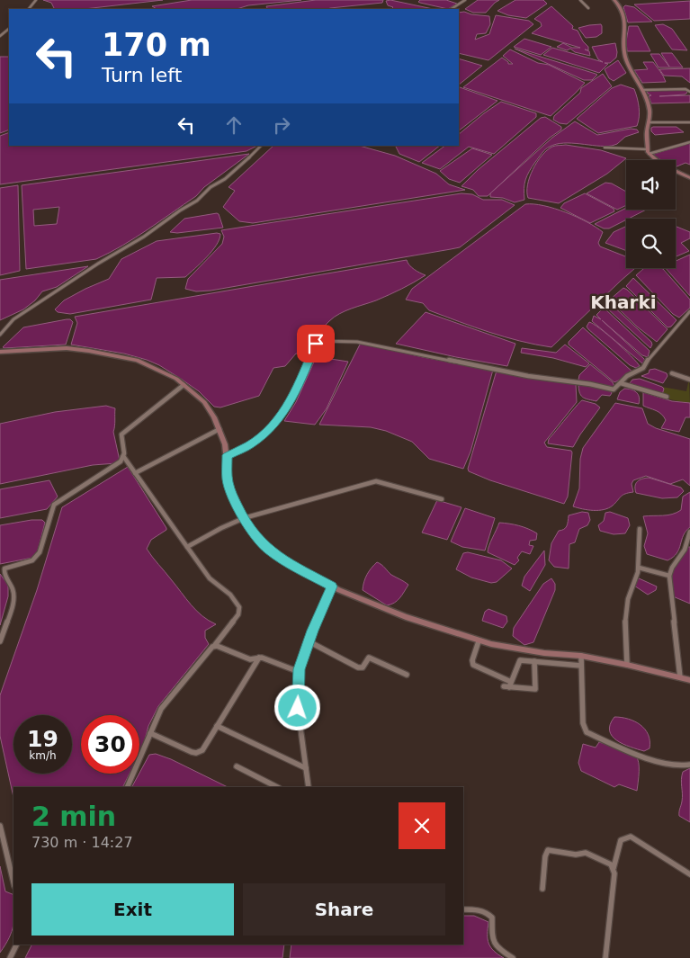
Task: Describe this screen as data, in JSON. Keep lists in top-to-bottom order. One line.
{"districts":["Kharki"],"page":{"turn":["170 m","Turn left"],"speed":"19 km/h","limit":"30","heading":["2 min","730 m · 14:27"],"buttons":["Exit","Share"]}}
